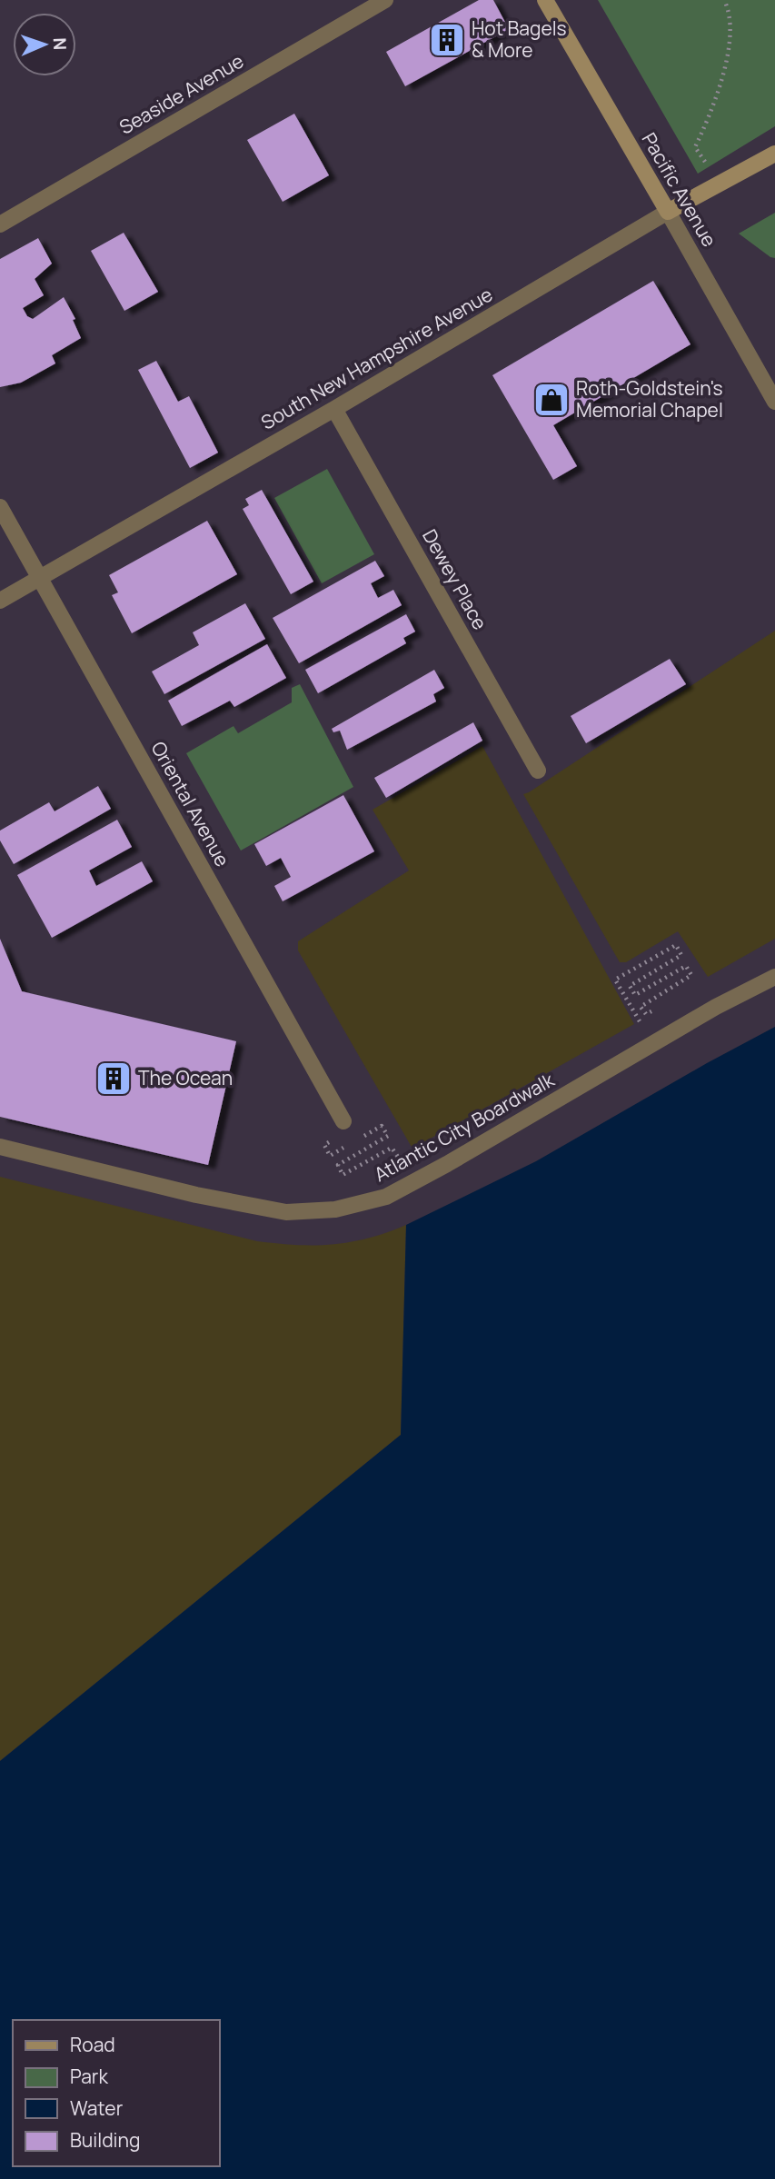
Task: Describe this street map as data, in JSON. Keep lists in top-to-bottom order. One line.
{"streets":{"street":["Seaside Avenue","Pacific Avenue","South New Hampshire Avenue","Dewey Place","Oriental Avenue","Atlantic City Boardwalk"]},"crossings":[["Pacific Avenue","South New Hampshire Avenue"],["South New Hampshire Avenue","Dewey Place"],["South New Hampshire Avenue","Oriental Avenue"]],"places":{"building":["Hot Bagels & More","The Ocean"],"shop":["Roth-Goldstein's Memorial Chapel"]},"legend":["Road","Park","Water","Building"],"north":"right"}
